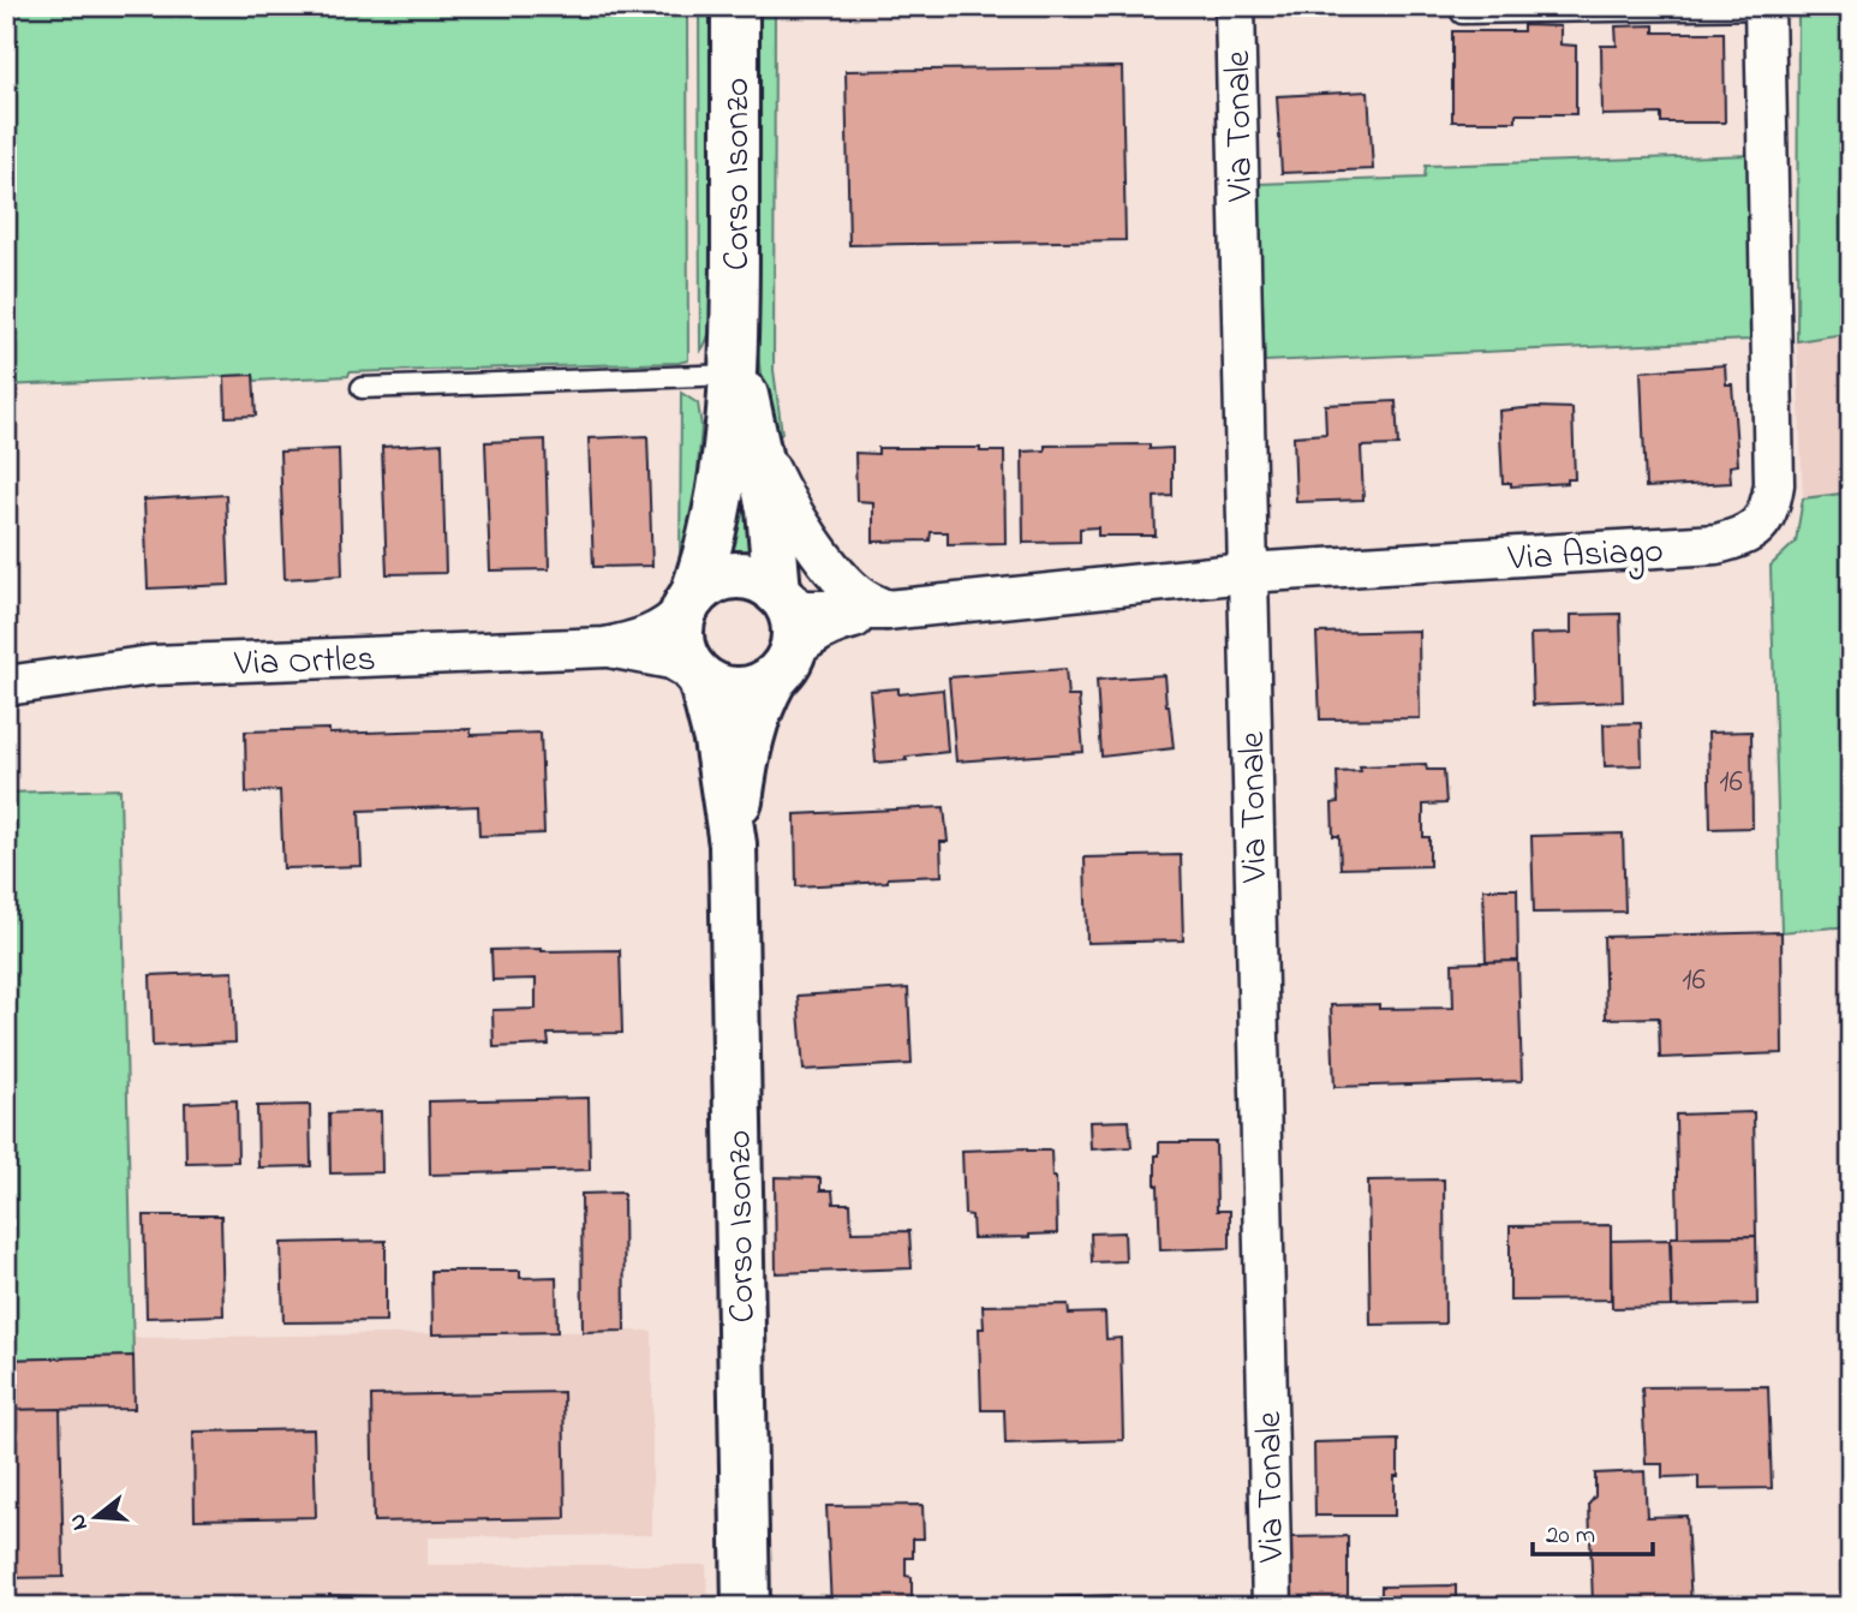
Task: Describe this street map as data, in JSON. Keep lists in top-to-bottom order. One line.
{"streets":{"street":["Via Tonale","Corso Isonzo","Via Asiago","Via Ortles"]},"crossings":[["Via Tonale","Via Asiago"],["Corso Isonzo","Via Asiago"],["Corso Isonzo","Via Ortles"],["Via Asiago","Via Ortles"]],"house_numbers":["16","16"],"scale_bar":"20 m","north":"left"}
